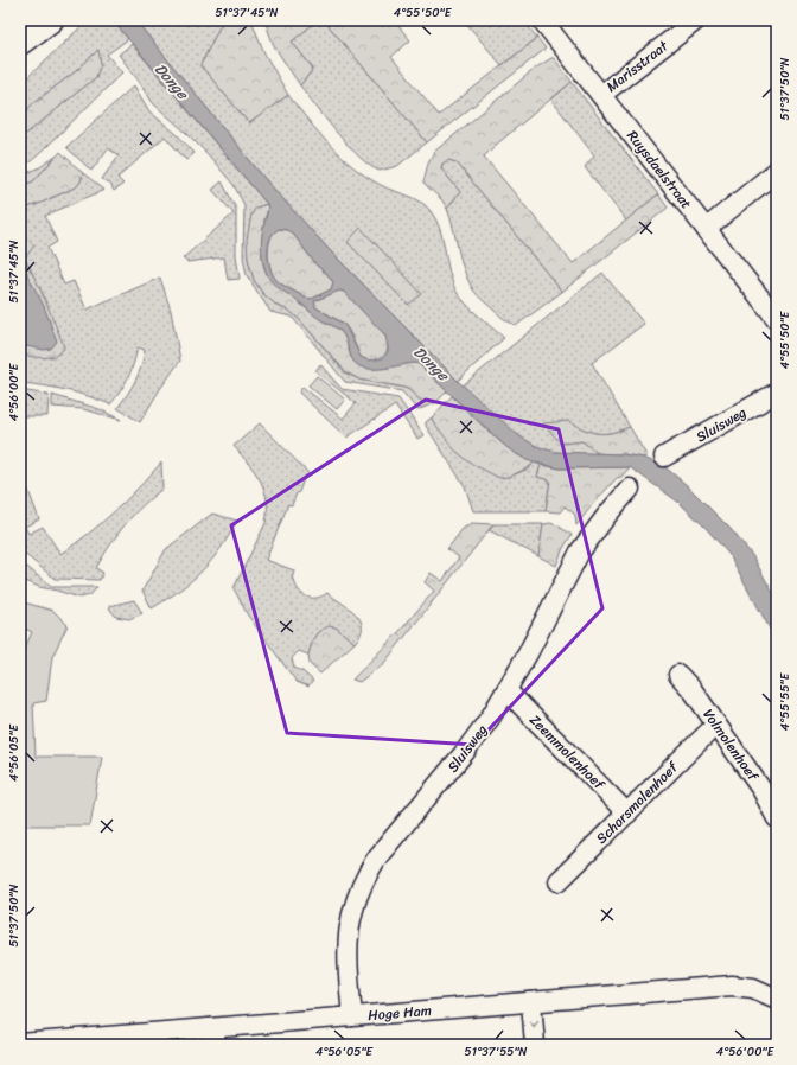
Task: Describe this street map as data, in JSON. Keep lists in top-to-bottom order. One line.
{"streets":{"street":["Marisstraat","Ruysdaelstraat","Sluisweg","Volmolenhoef","Zeemmolenhoef","Schorsmolenhoef","Hoge Ham"]},"crossings":[["Marisstraat","Ruysdaelstraat"],["Sluisweg","Zeemmolenhoef"],["Sluisweg","Hoge Ham"],["Volmolenhoef","Schorsmolenhoef"],["Zeemmolenhoef","Schorsmolenhoef"]],"water":["Donge"],"coordinates":["51°37'45\"N","4°55'50\"E","51°37'50\"N","4°56'00\"E","4°55'55\"E","4°56'05\"E","51°37'55\"N"]}
